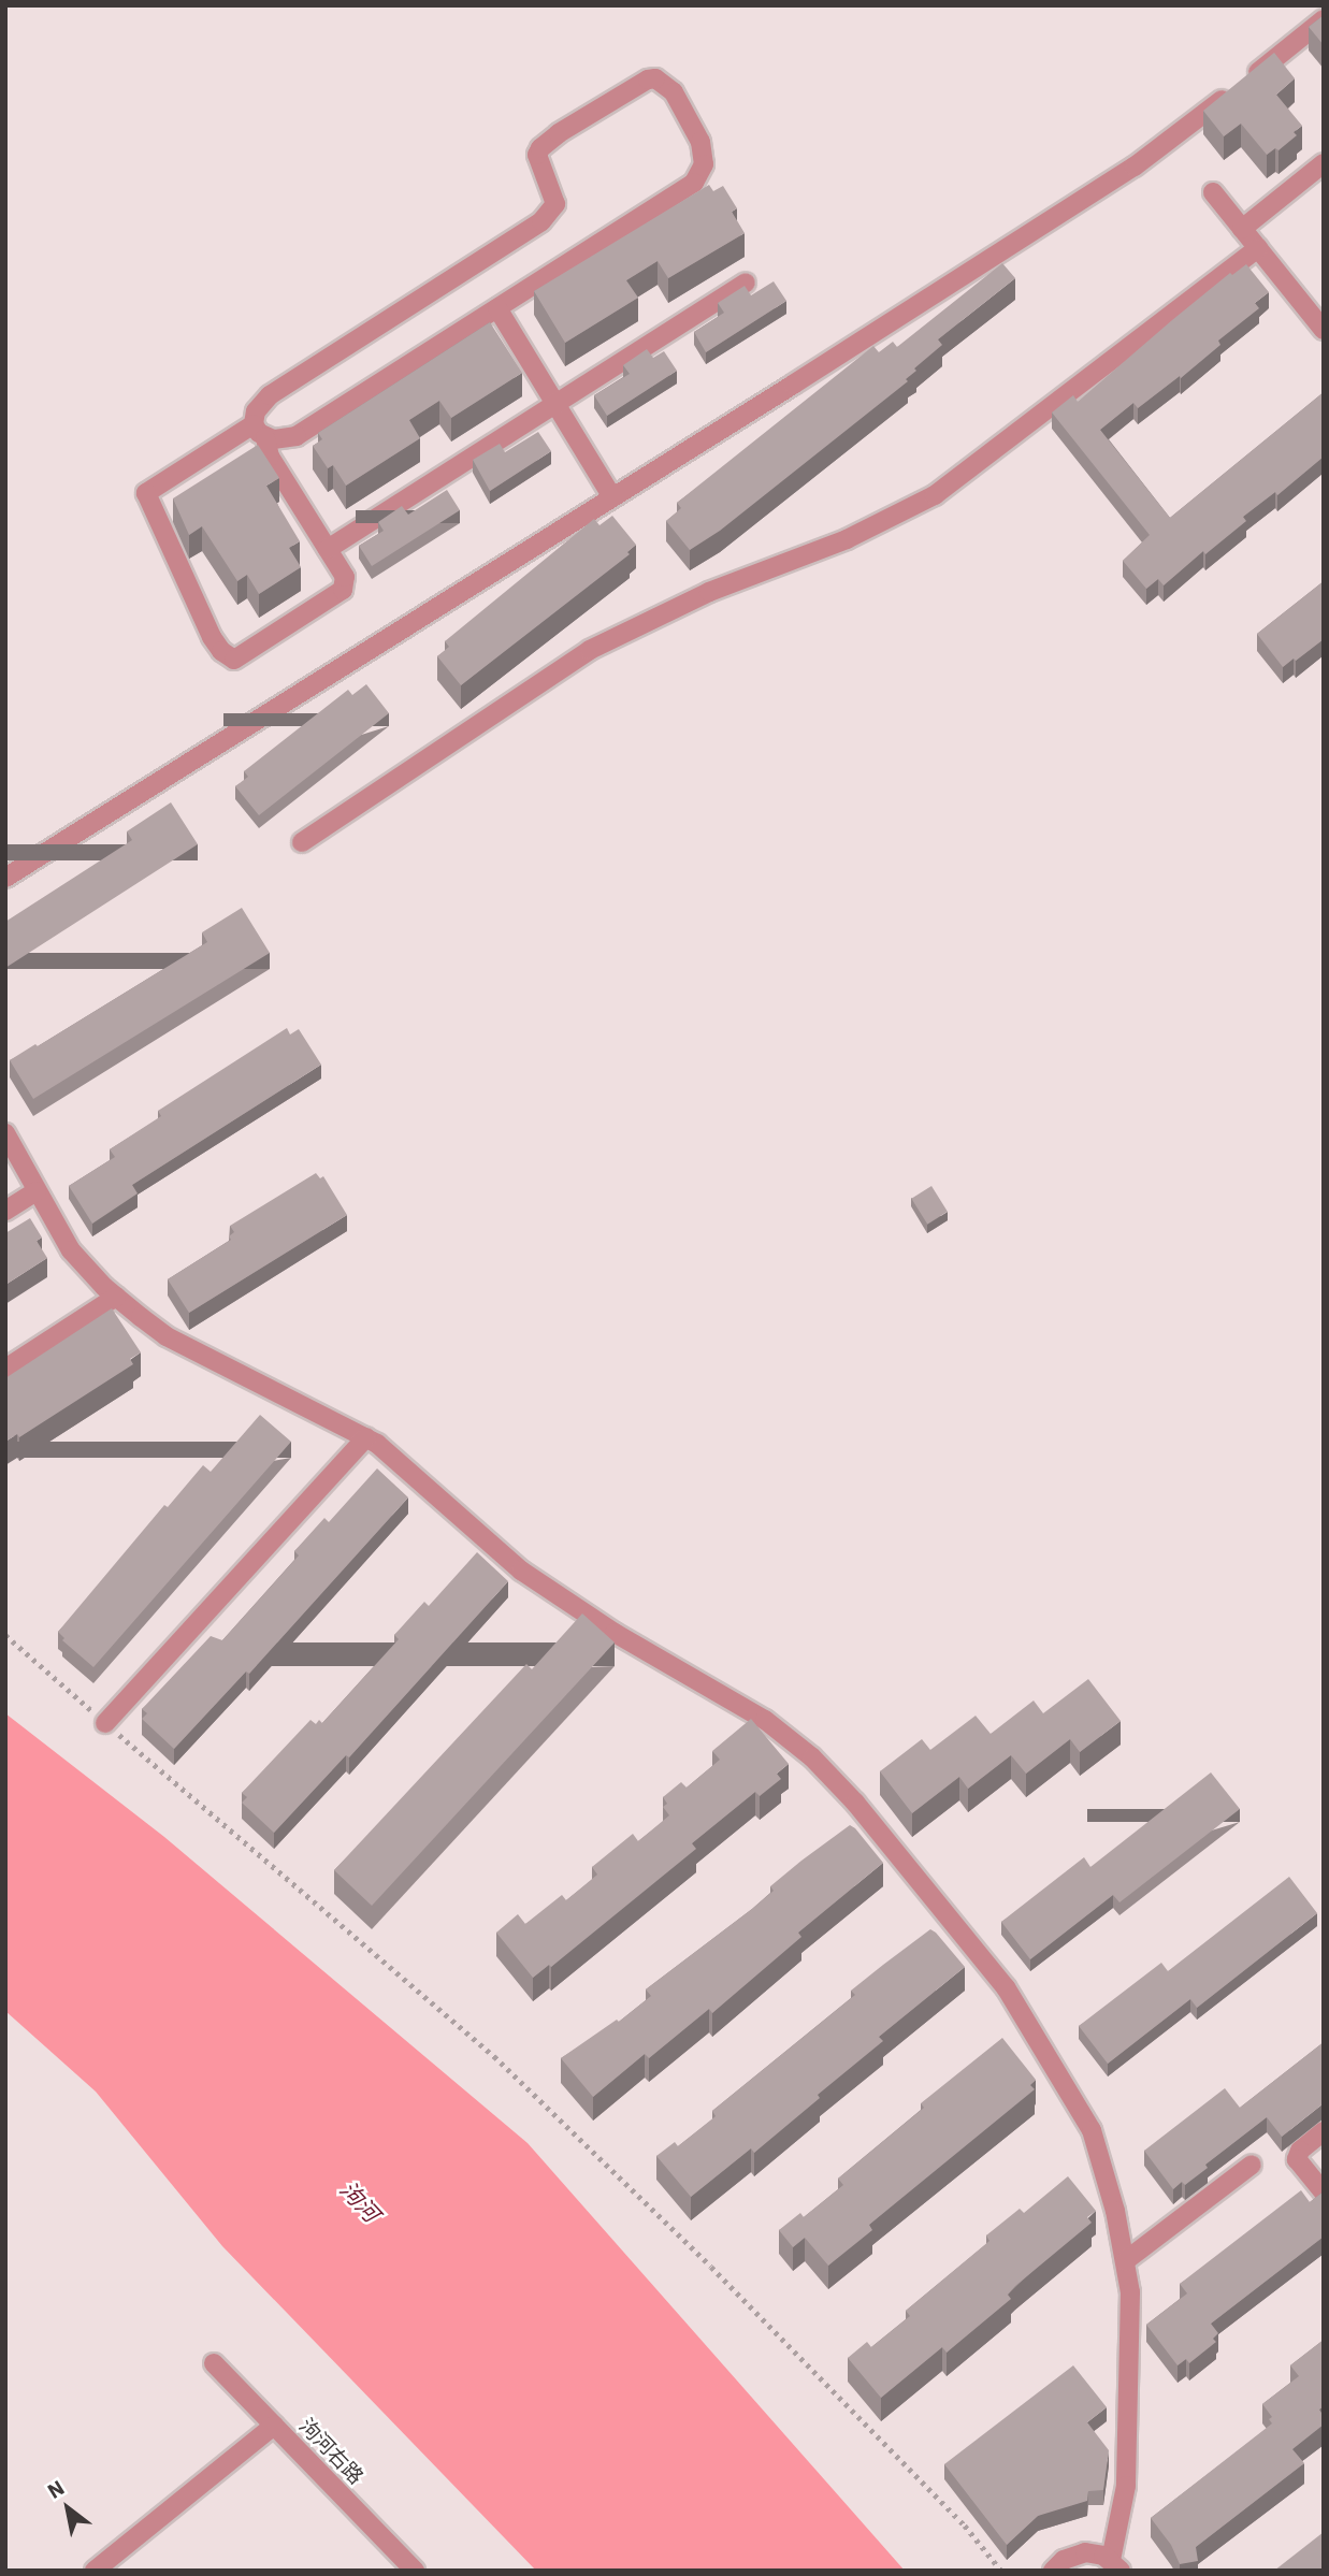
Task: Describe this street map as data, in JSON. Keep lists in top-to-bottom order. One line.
{"streets":{"street":["泃河右路"]},"water":["泃河"],"north":"top left"}
